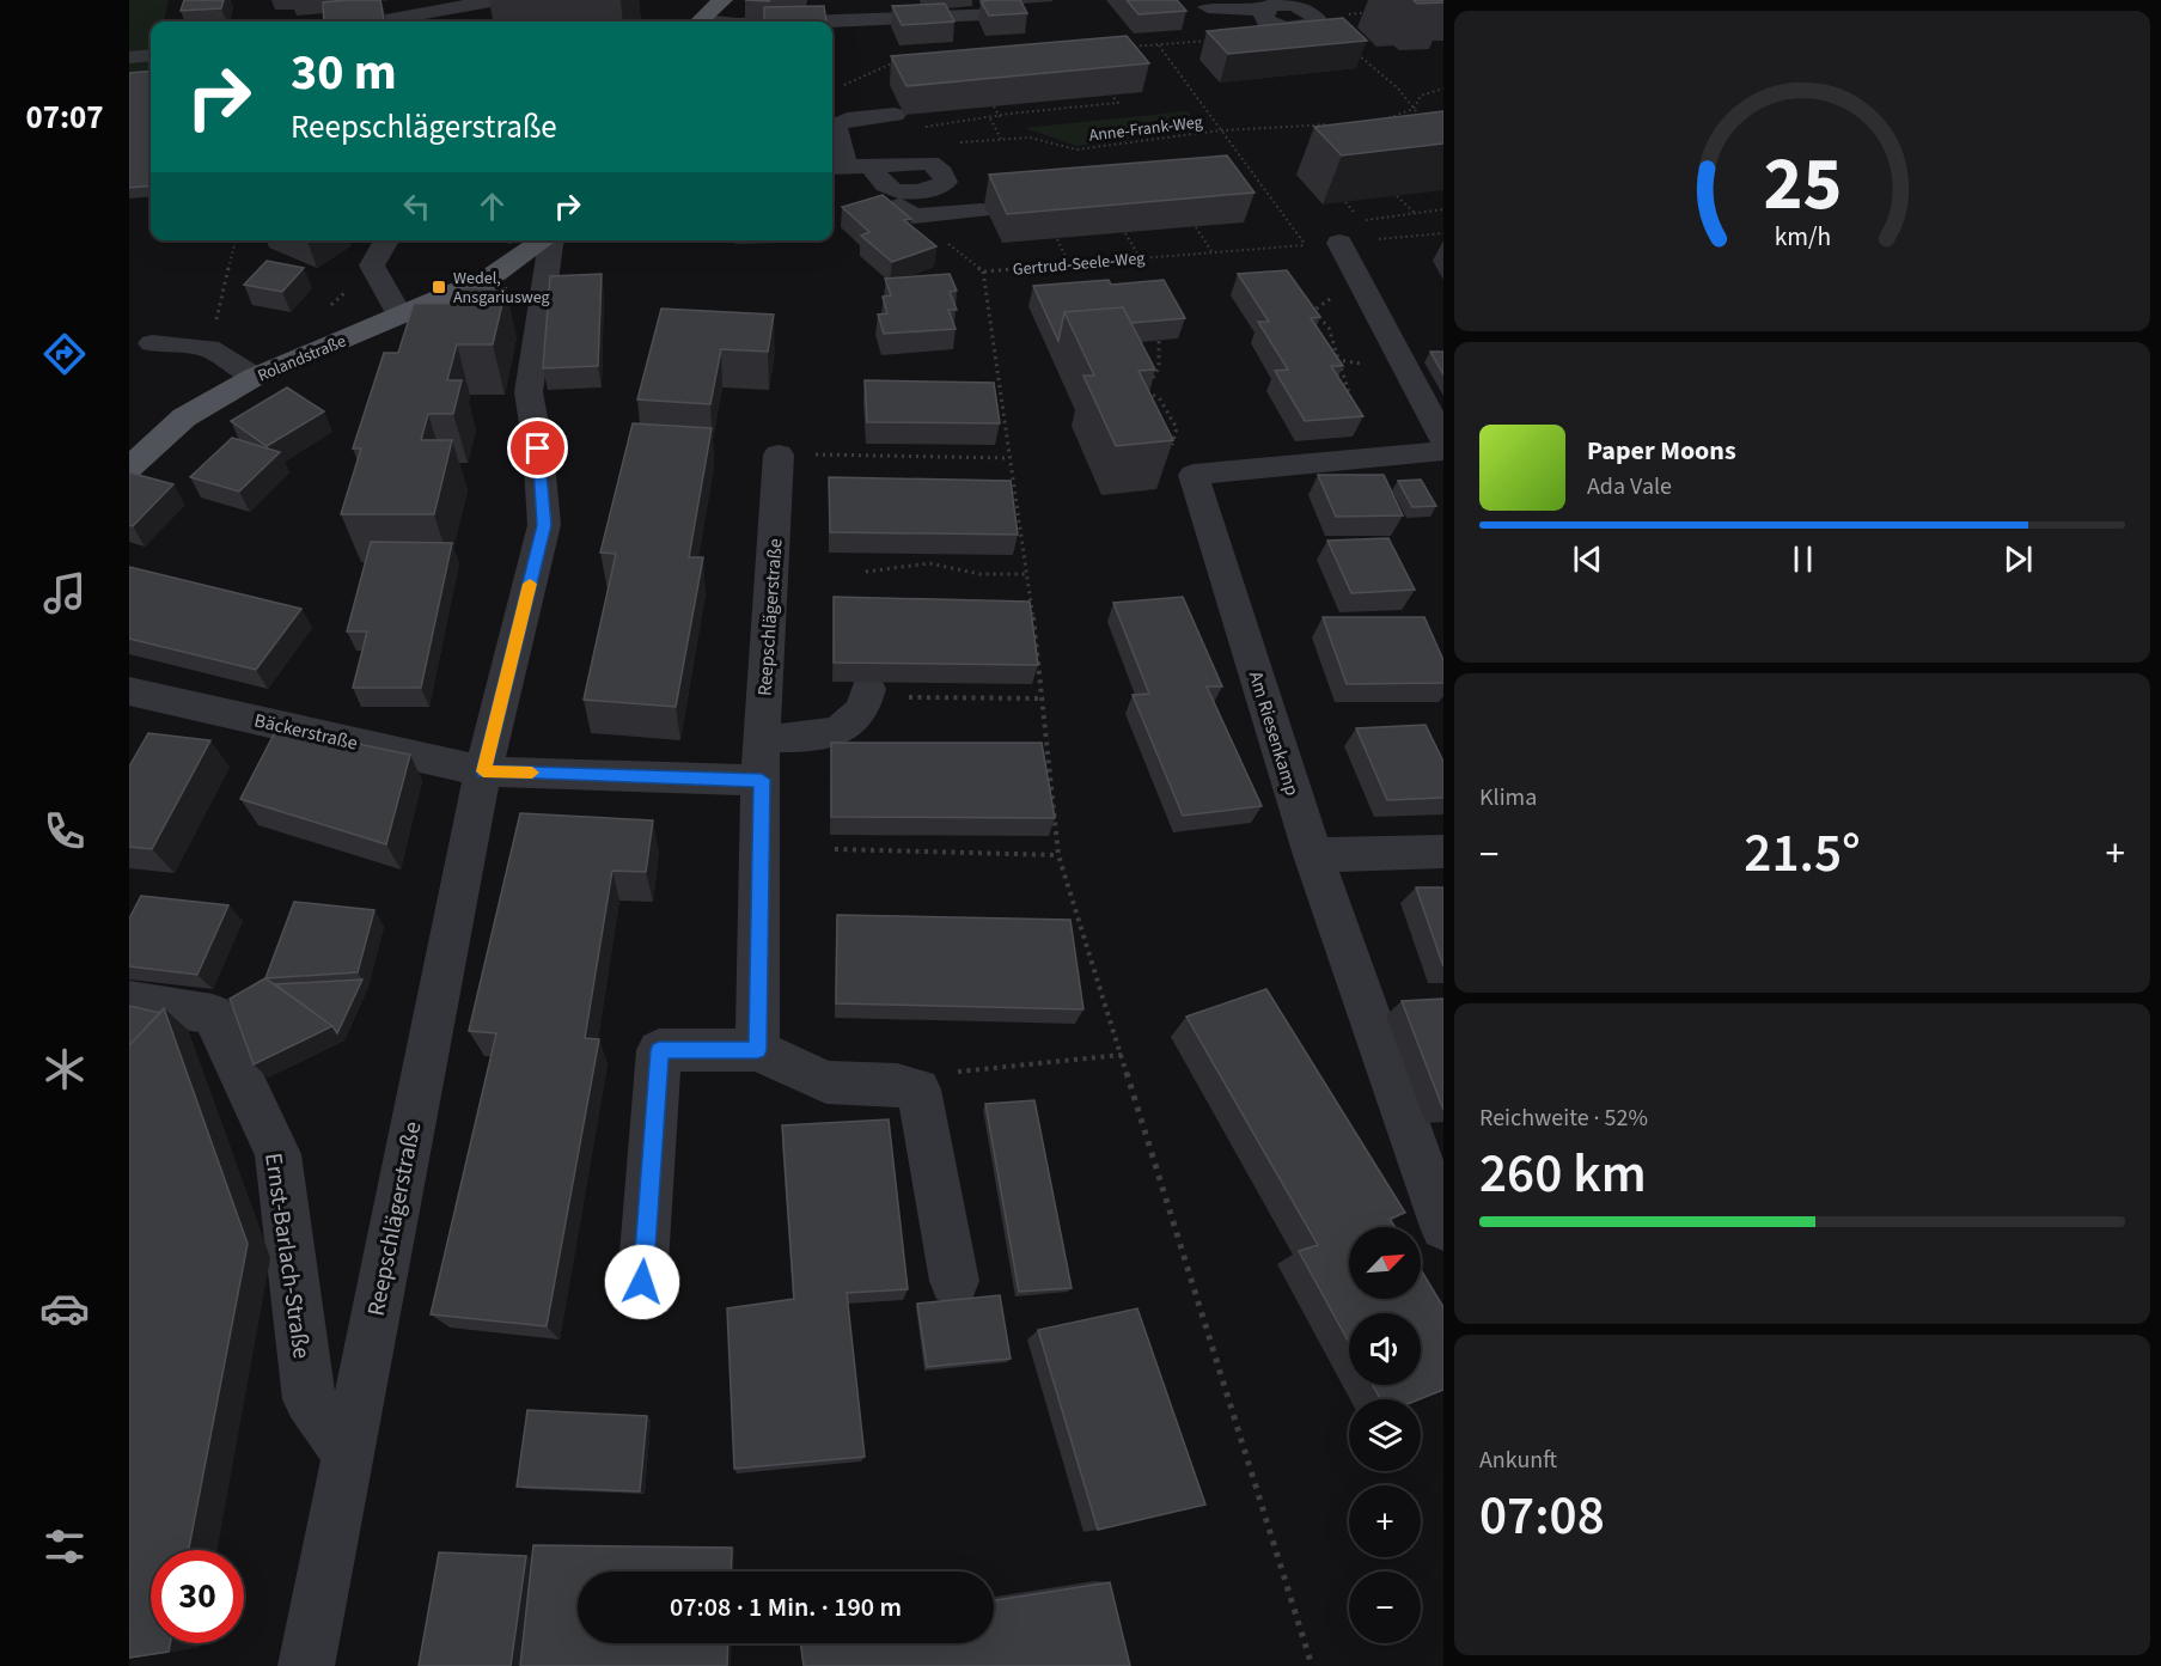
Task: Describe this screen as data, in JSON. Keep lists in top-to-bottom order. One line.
{"streets":{"main road":["Rolandstraße"],"street":["Reepschlägerstraße","Bäckerstraße","Am Riesenkamp","Ernst-Barlach-Straße"],"path":["Anne-Frank-Weg","Gertrud-Seele-Weg"]},"crossings":[["Anne-Frank-Weg","Gertrud-Seele-Weg"],["Reepschlägerstraße","Bäckerstraße"],["Reepschlägerstraße","Ernst-Barlach-Straße"]],"places":{"transit":["Wedel, Ansgariusweg"]},"north":"top right","page":{"tabs":"07:07","turn":["30 m","Reepschlägerstraße"],"song":["Paper Moons","Ada Vale"],"tile":["Klima",["Reichweite · 52%","260 km"],["Ankunft","07:08"]],"heat":["−","21.5°","+"],"map_buttons":["+","−"],"limit":"30","trip":"07:08 · 1 Min. · 190 m","gauge":["25","km/h"]}}
